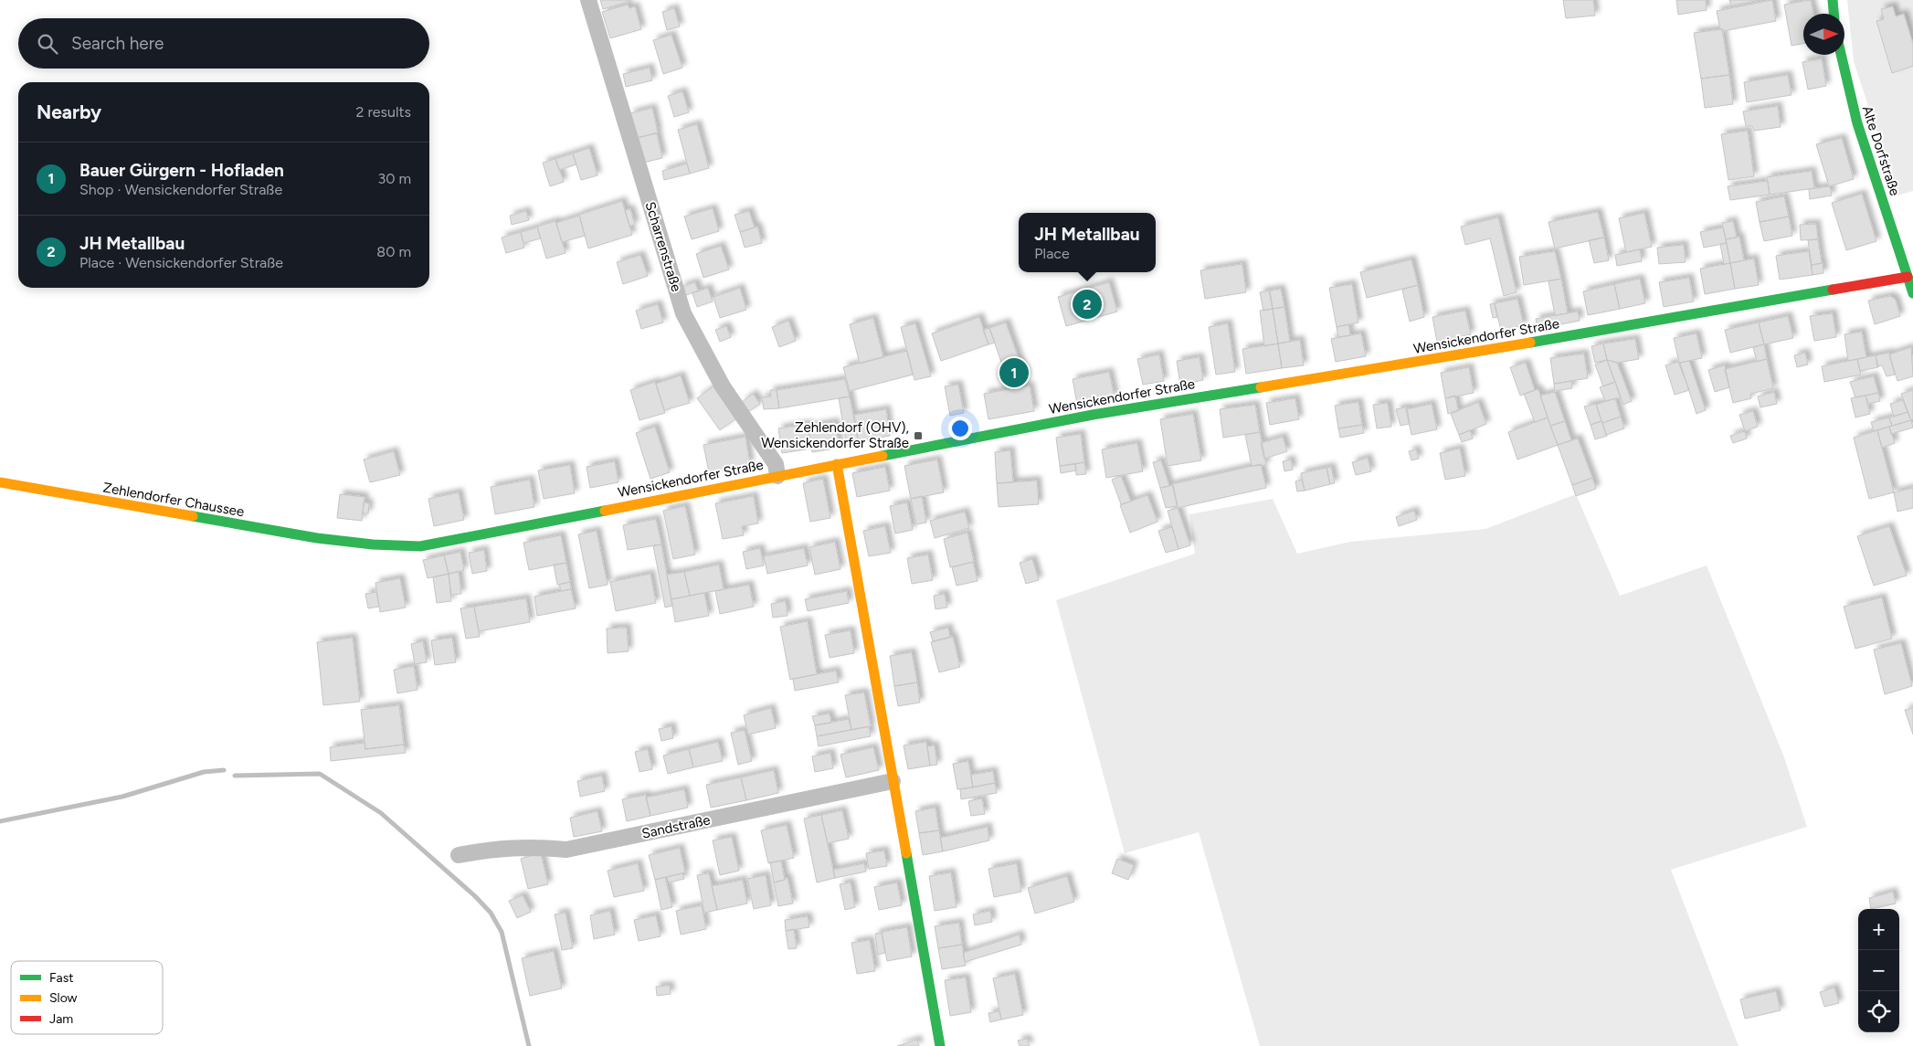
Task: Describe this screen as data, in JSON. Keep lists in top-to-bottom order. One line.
{"streets":{"main road":["Alte Dorfstraße","Wensickendorfer Straße","Zehlendorfer Chaussee"],"street":["Scharrenstraße","Sandstraße"]},"crossings":[["Alte Dorfstraße","Wensickendorfer Straße"],["Scharrenstraße","Wensickendorfer Straße"],["Wensickendorfer Straße","Zehlendorfer Chaussee"]],"places":{"transit":["Zehlendorf (OHV), Wensickendorfer Straße"]},"legend":["Fast","Slow","Jam"],"north":"right","page":{"search":"Search here","heading":["Nearby","2 results"],"list":[{"mark":"1","name":"Bauer Gürgern - Hofladen","note":"Shop · Wensickendorfer Straße","value":"30 m"},{"mark":"2","name":"JH Metallbau","note":"Place · Wensickendorfer Straße","value":"80 m"}],"popup":["JH Metallbau","Place"],"pins":["2","1"],"map_buttons":["+","−"]}}
